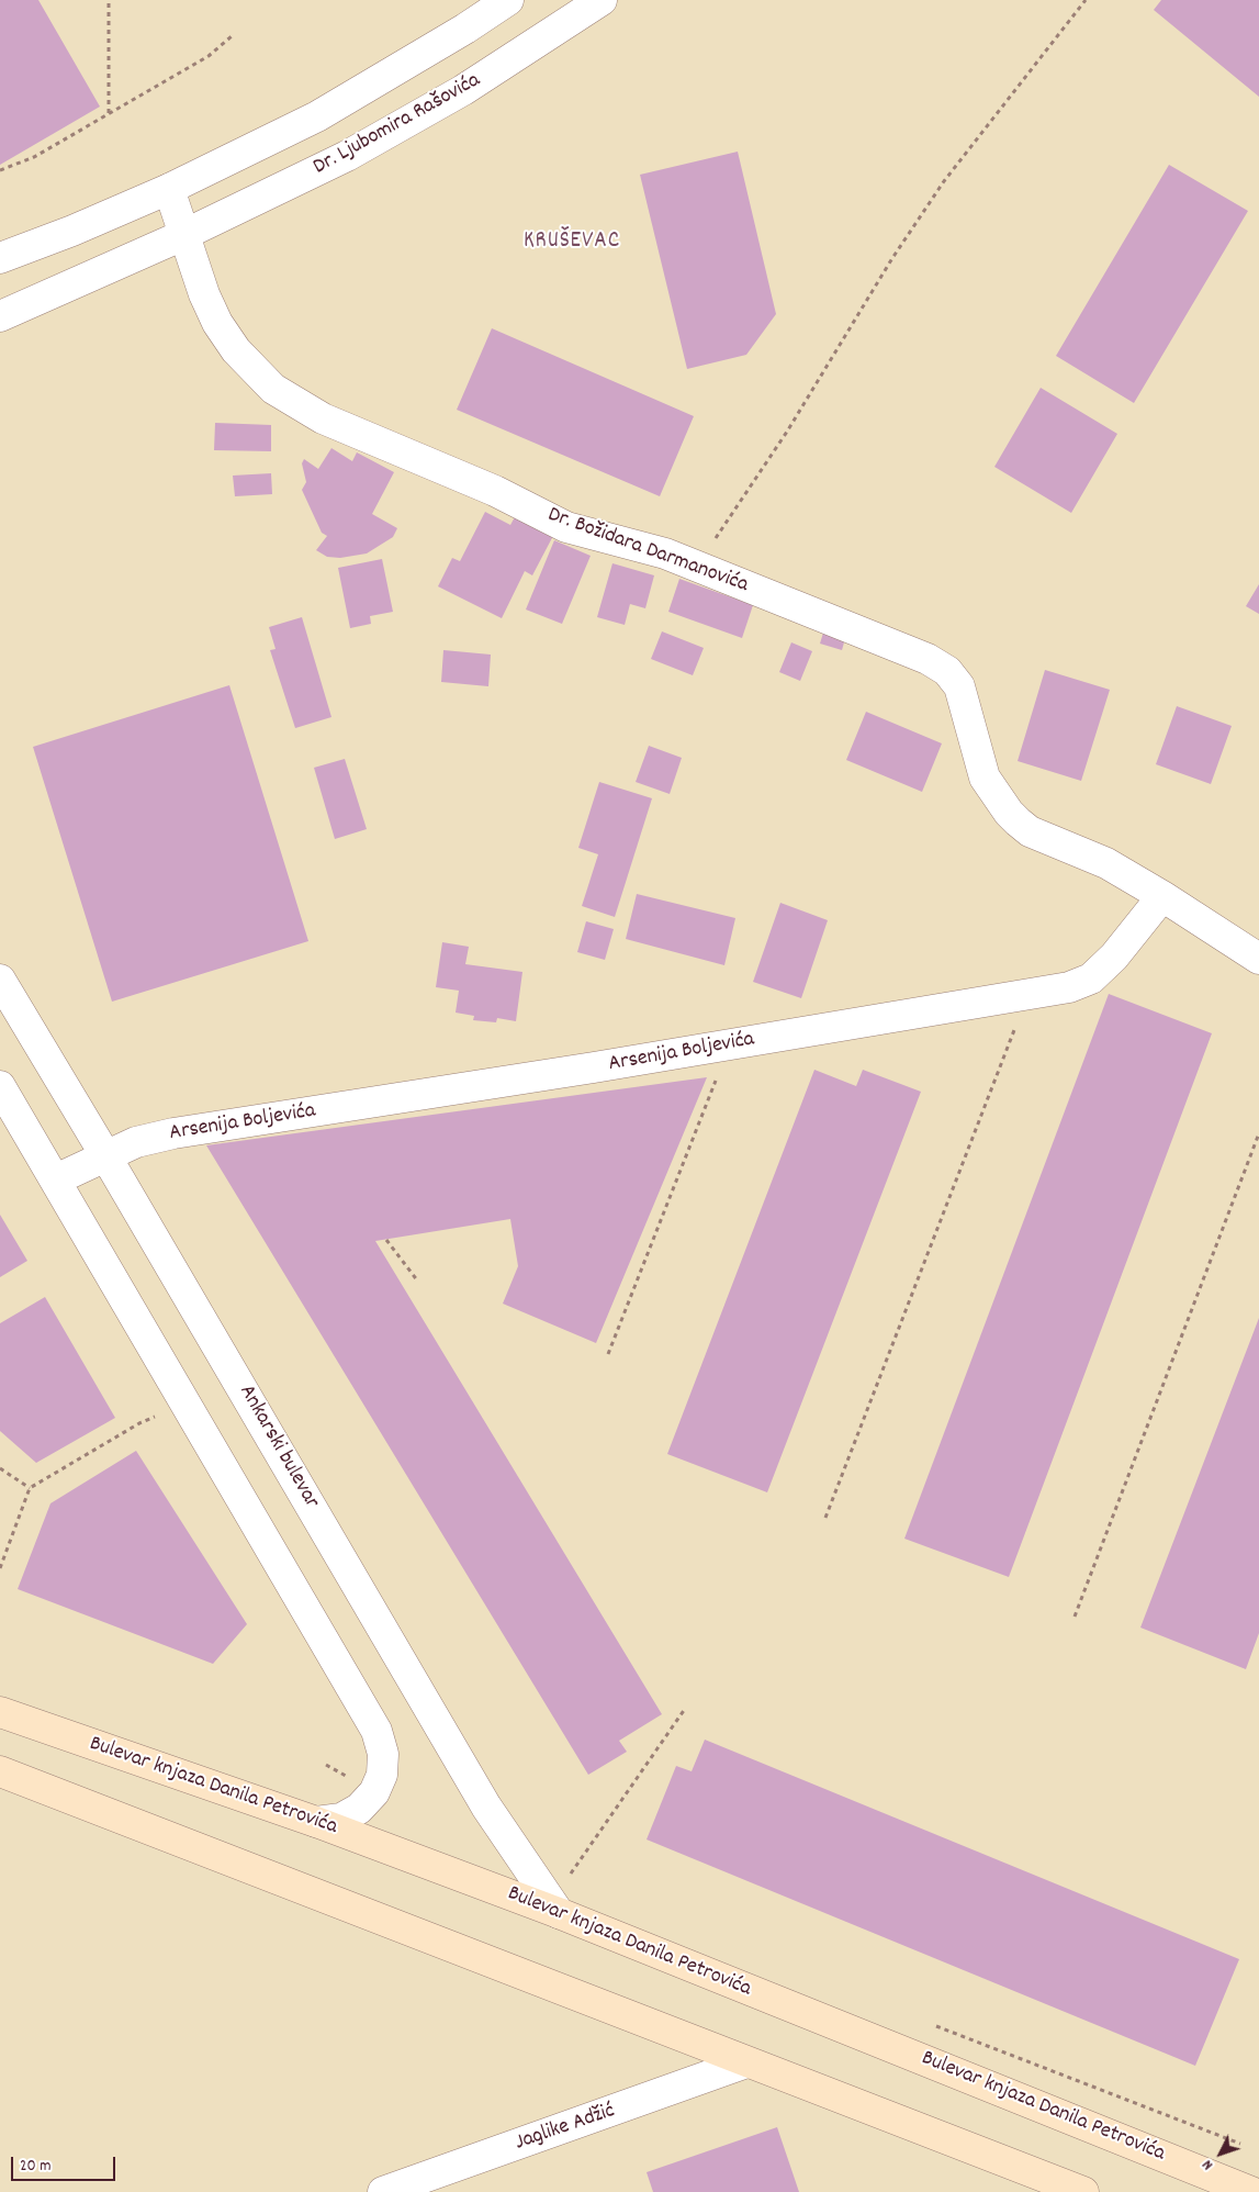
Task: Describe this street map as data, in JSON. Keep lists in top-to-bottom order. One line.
{"streets":{"main road":["Bulevar knjaza Danila Petrovića"],"street":["Dr. Ljubomira Rašovića","Dr. Božidara Darmanovića","Arsenija Boljevića","Ankarski bulevar","Jaglike Adžić"]},"crossings":[["Dr. Ljubomira Rašovića","Dr. Božidara Darmanovića"],["Dr. Božidara Darmanovića","Arsenija Boljevića"],["Arsenija Boljevića","Ankarski bulevar"],["Ankarski bulevar","Bulevar knjaza Danila Petrovića"]],"districts":["KRUŠEVAC"],"scale_bar":"20 m","north":"bottom left"}
